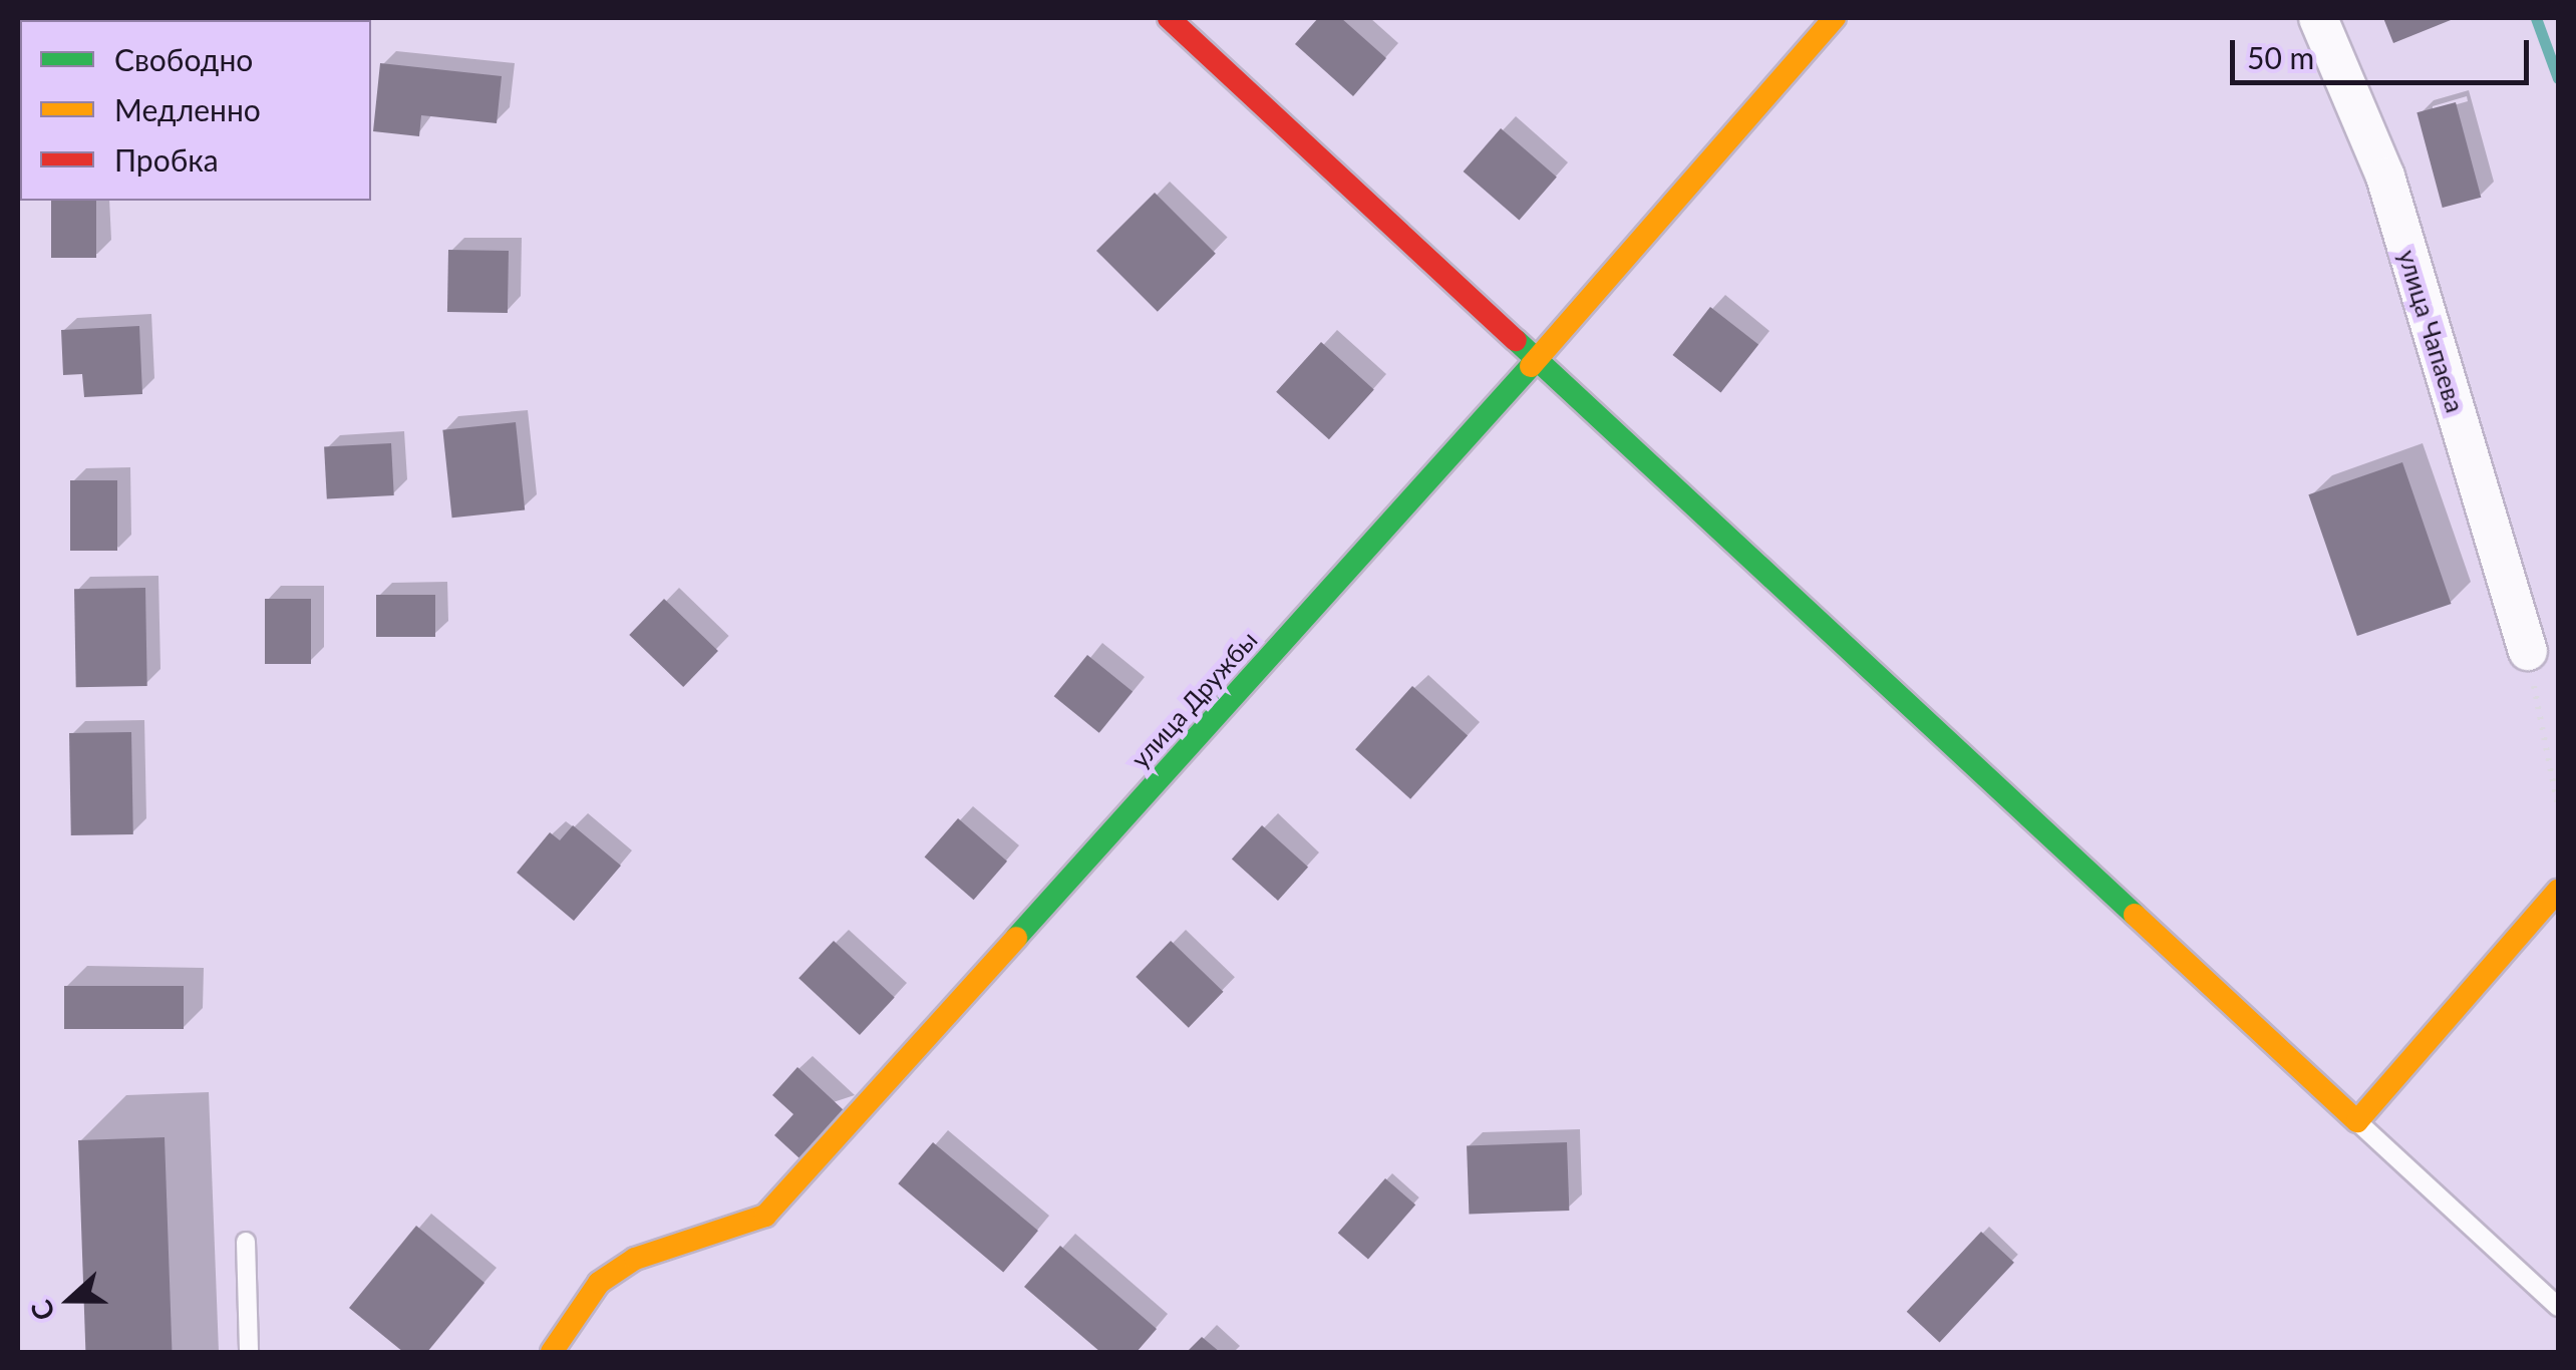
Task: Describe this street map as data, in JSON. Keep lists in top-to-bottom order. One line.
{"streets":{"street":["улица Чапаева","улица Дружбы"]},"legend":["Свободно","Медленно","Пробка"],"scale_bar":"50 m","north":"left"}
